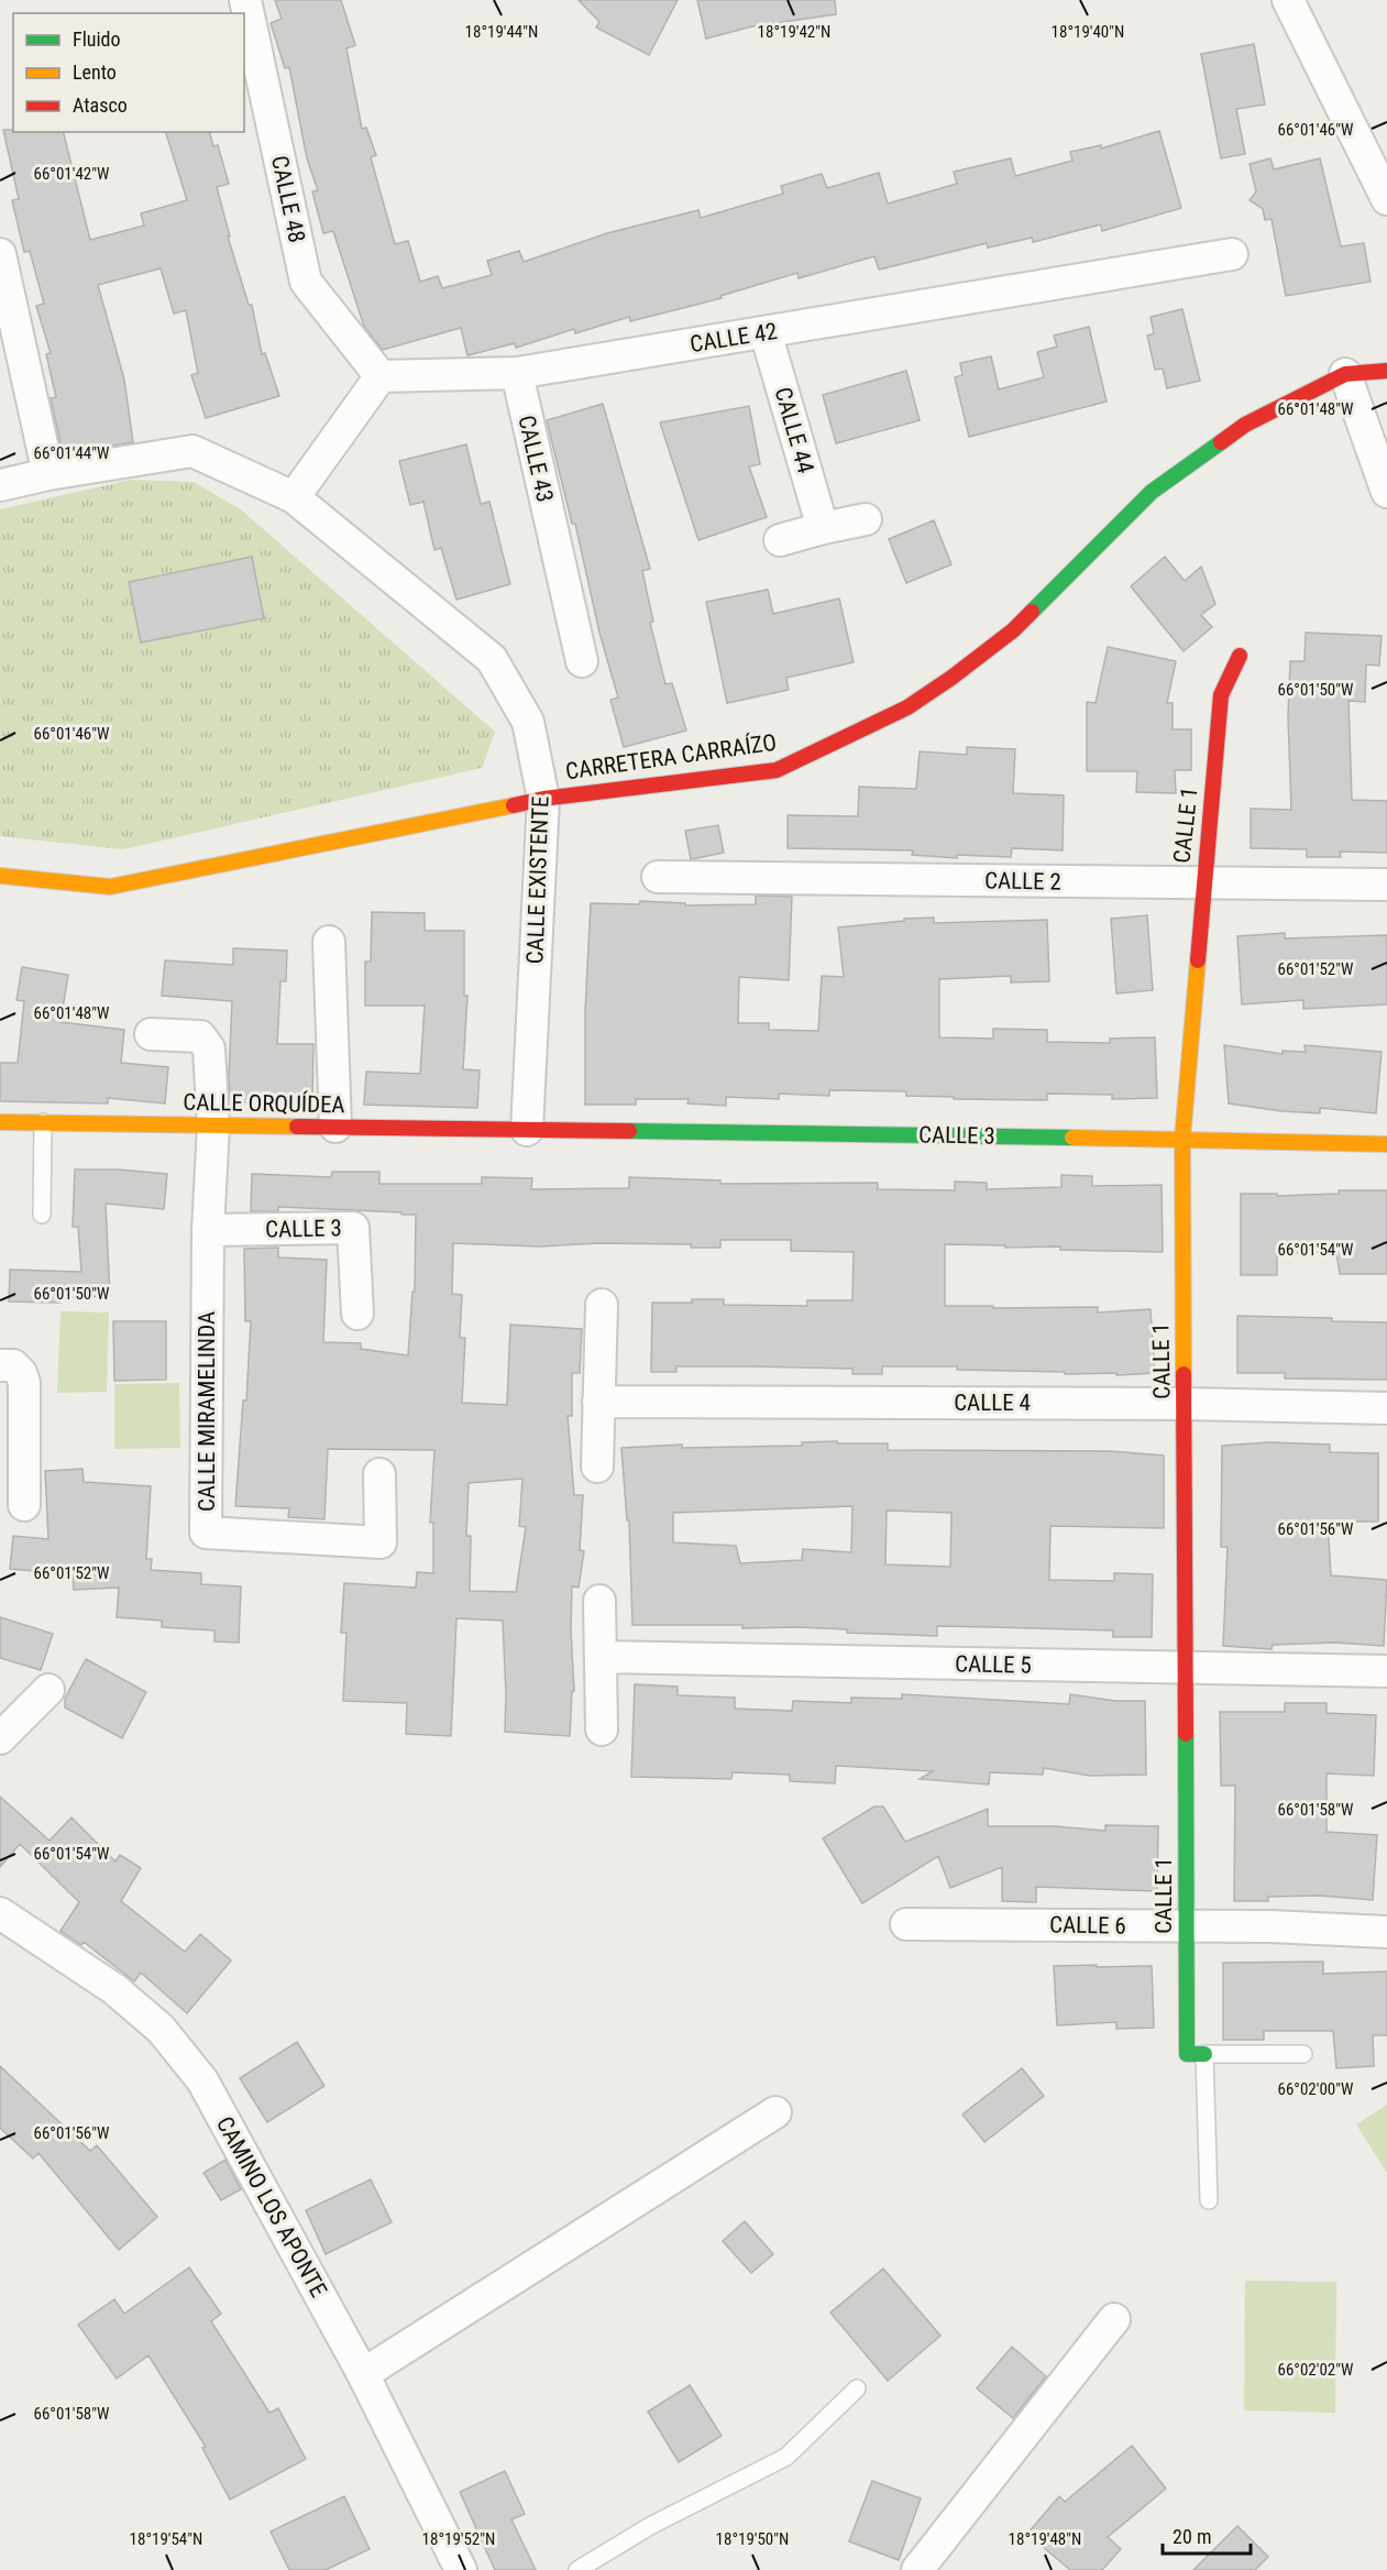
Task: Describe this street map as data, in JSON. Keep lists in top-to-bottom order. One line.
{"streets":{"street":["CALLE 48","CALLE 42","CALLE 44","CALLE 43","CARRETERA CARRAÍZO","CALLE 1","CALLE EXISTENTE","CALLE 2","CALLE ORQUÍDEA","CALLE 3","CALLE 4","CALLE MIRAMELINDA","CALLE 5","CALLE 6","CAMINO LOS APONTE"]},"crossings":[["CALLE 48","CALLE 42"],["CALLE 42","CALLE 44"],["CALLE 42","CALLE 43"],["CARRETERA CARRAÍZO","CALLE EXISTENTE"],["CALLE 1","CALLE 2"],["CALLE 1","CALLE 3"],["CALLE 1","CALLE 4"],["CALLE 1","CALLE 5"],["CALLE 1","CALLE 6"],["CALLE EXISTENTE","CALLE ORQUÍDEA"],["CALLE EXISTENTE","CALLE 3"],["CALLE ORQUÍDEA","CALLE 3"],["CALLE ORQUÍDEA","CALLE MIRAMELINDA"],["CALLE 3","CALLE MIRAMELINDA"]],"legend":["Fluido","Lento","Atasco"],"scale_bar":"20 m","coordinates":["18°19'44\"N","18°19'42\"N","18°19'40\"N","66°01'46\"W","66°01'42\"W","66°01'48\"W","66°01'44\"W","66°01'50\"W","66°01'52\"W","66°01'54\"W","66°01'56\"W","66°01'58\"W","66°02'00\"W","66°02'02\"W","18°19'54\"N","18°19'52\"N","18°19'50\"N","18°19'48\"N"]}
